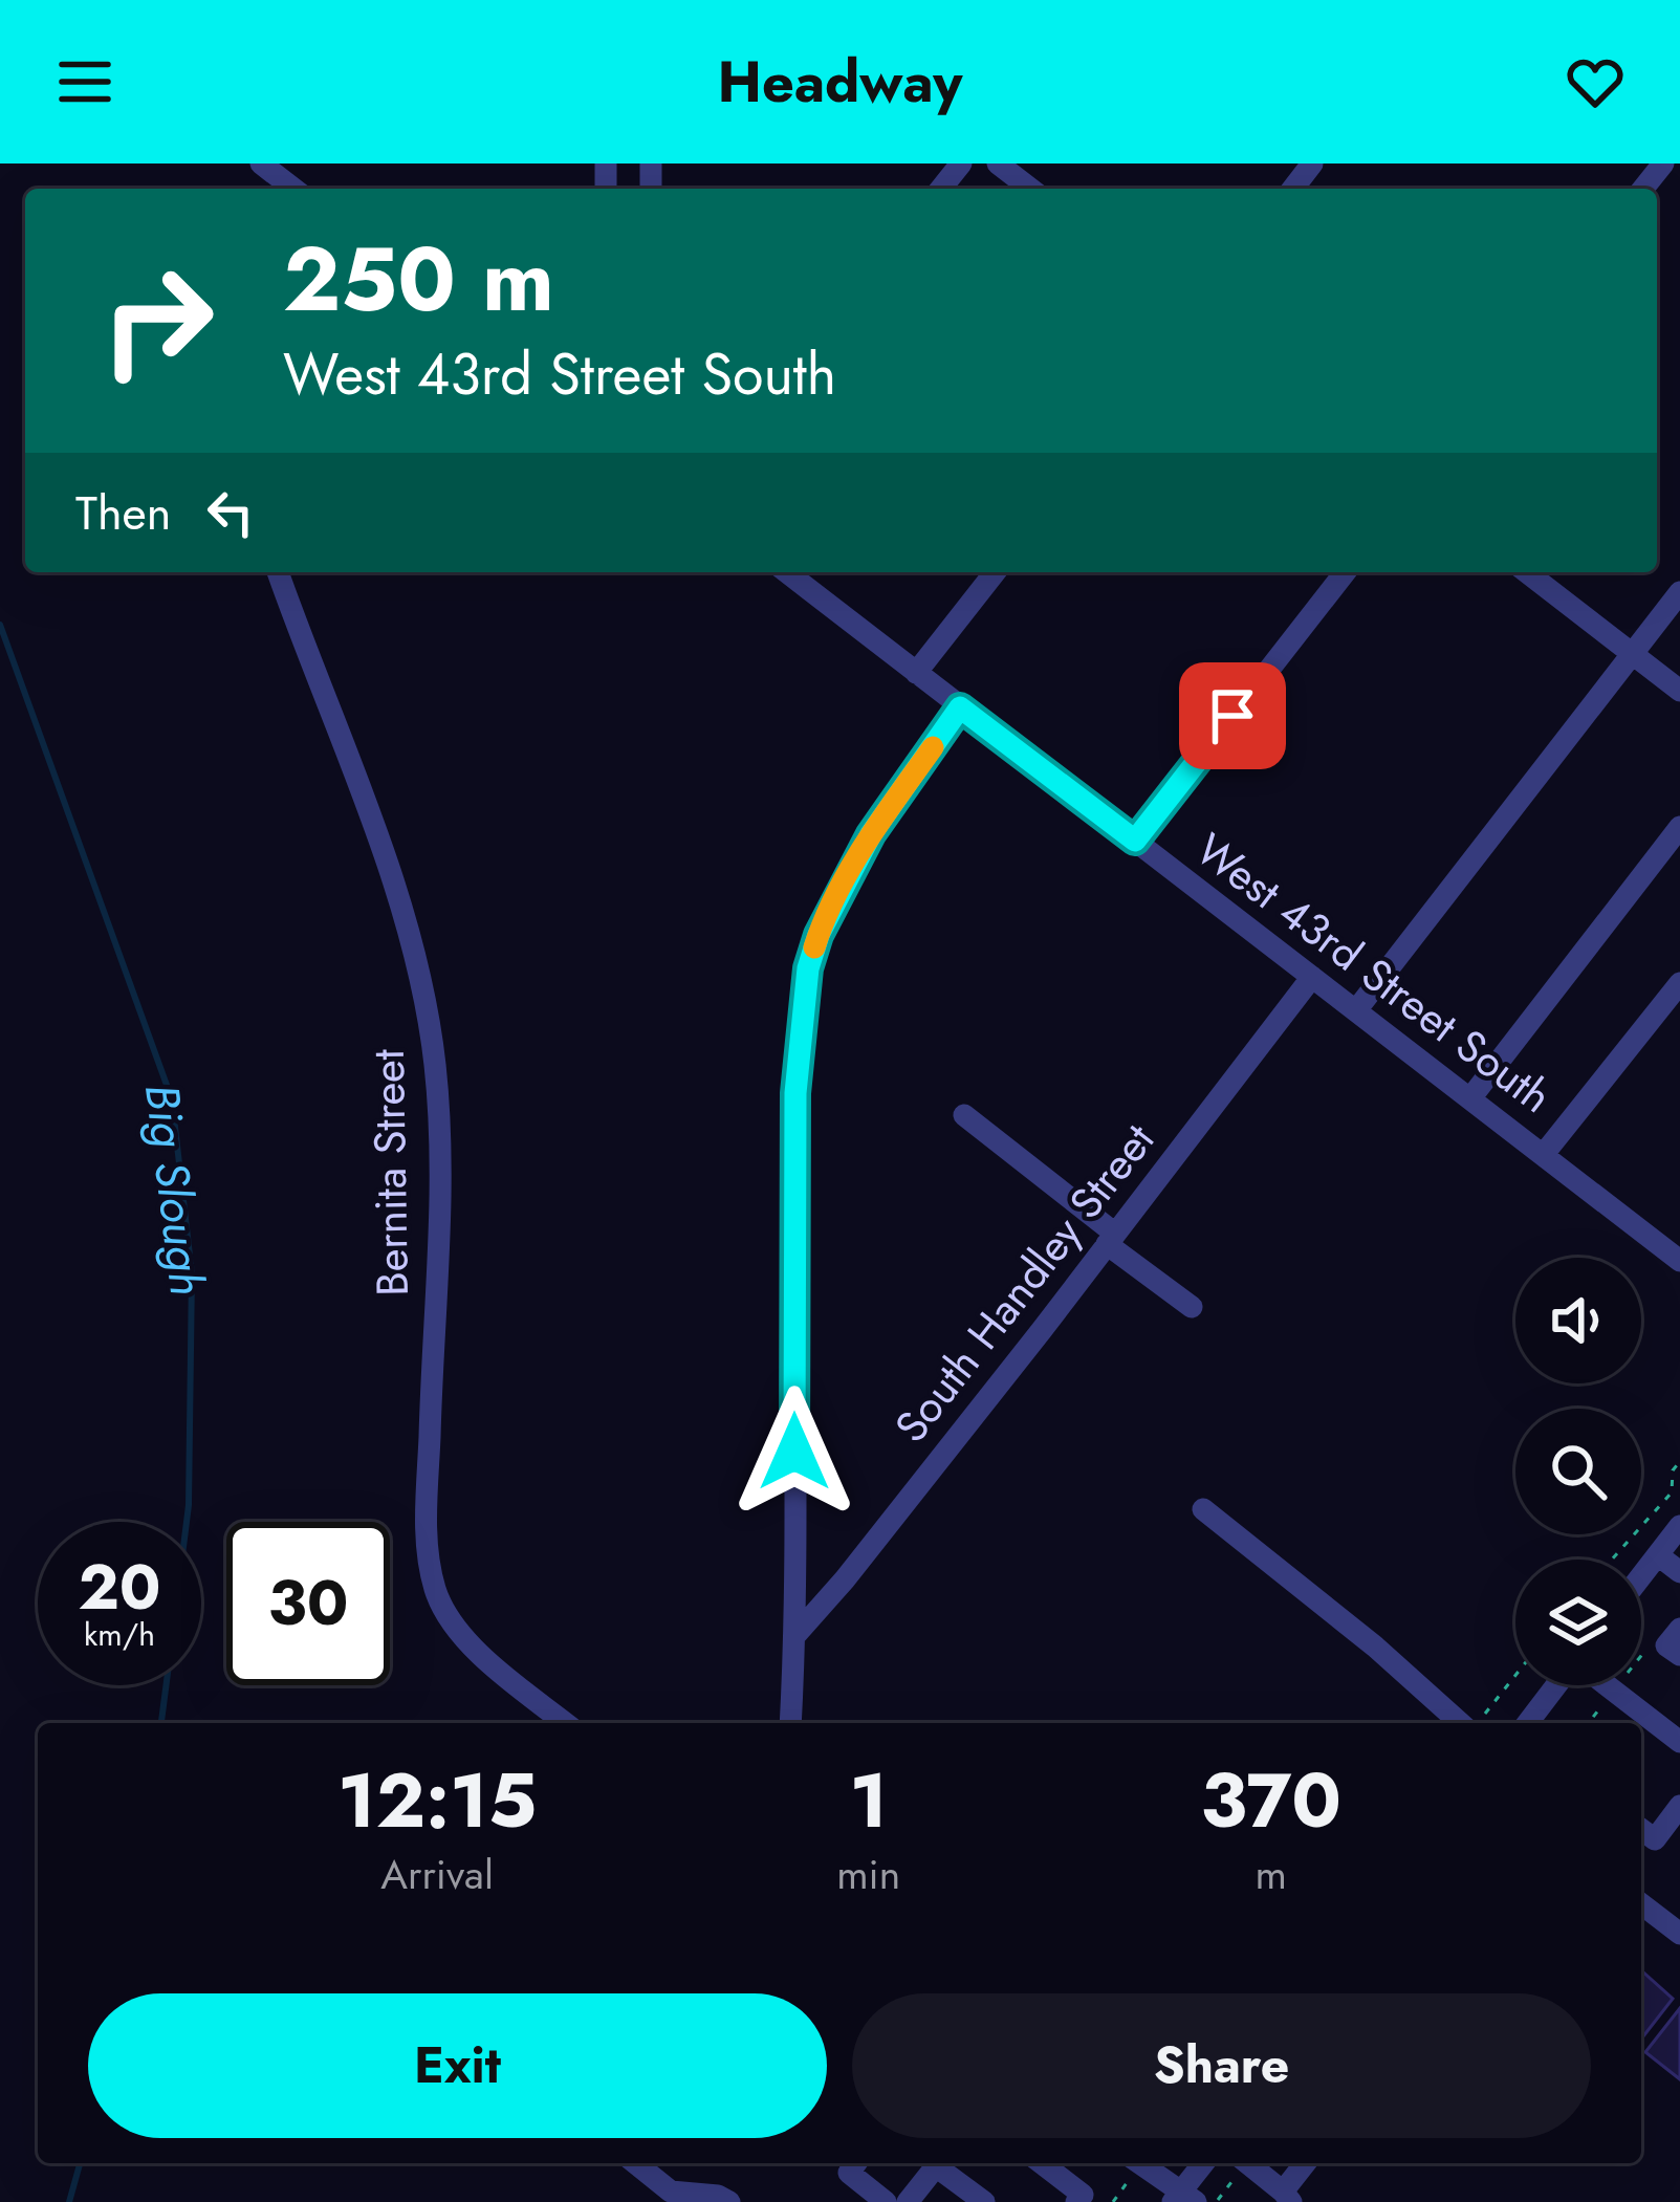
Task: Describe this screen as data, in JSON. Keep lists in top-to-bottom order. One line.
{"streets":{"street":["West 43rd Street South","Bernita Street","South Handley Street"]},"crossings":[["West 43rd Street South","South Handley Street"]],"water":["Big Slough"],"page":{"header":"Headway","turn":["250 m","West 43rd Street South"],"then":"Then","speed":"20 km/h","limit":"30","eta":["12:15","Arrival","1","min","370","m"],"buttons":["Exit","Share"]}}
